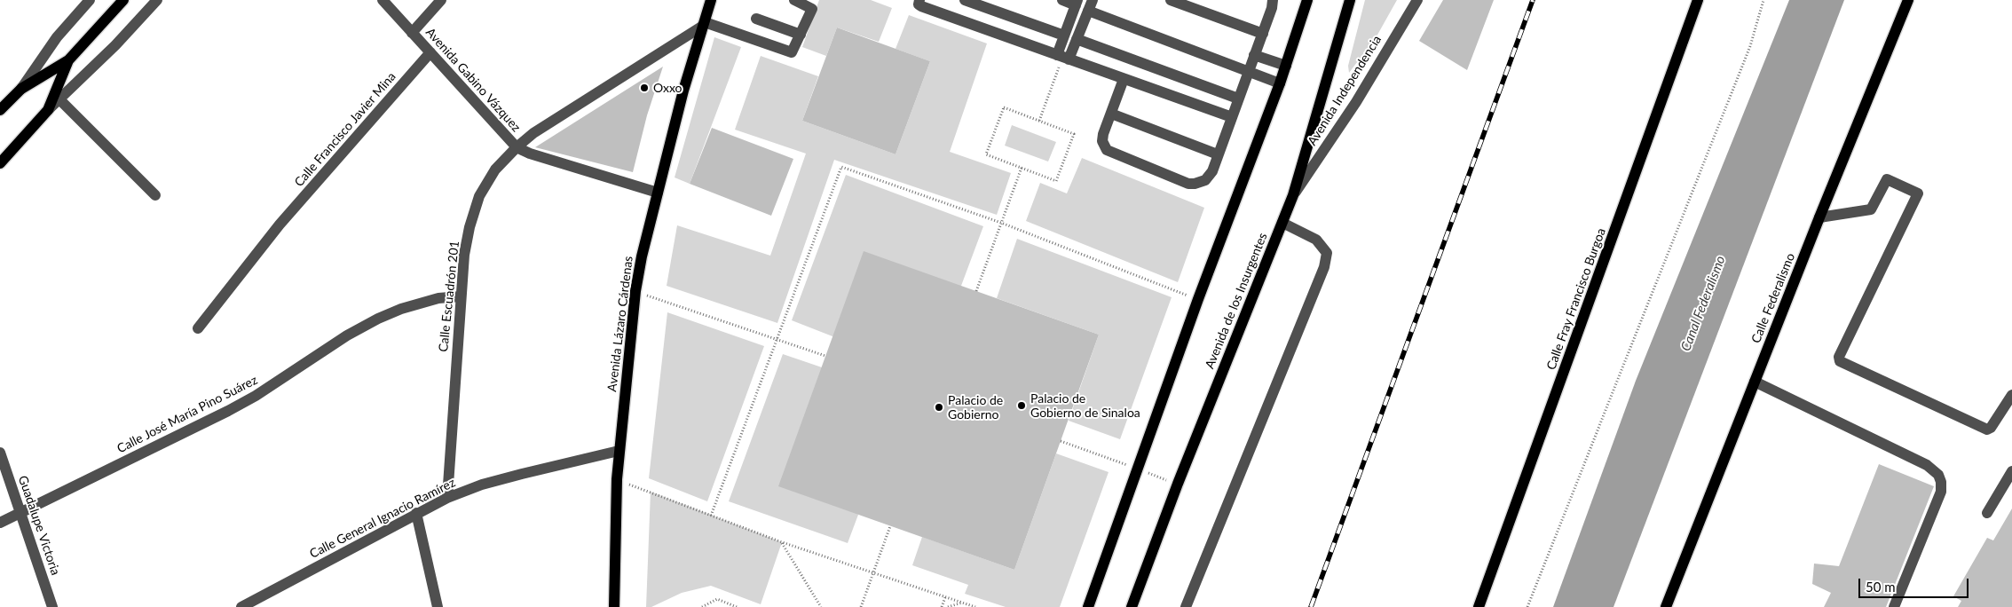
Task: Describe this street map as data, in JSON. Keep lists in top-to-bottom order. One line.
{"streets":{"main road":["Calle Federalismo","Calle Fray Francisco Burgoa","Avenida de los Insurgentes","Avenida Lázaro Cárdenas"],"street":["Avenida Gabino Vázquez","Avenida Independencia","Calle Francisco Javier Mina","Calle Escuadrón 201","Calle José María Pino Suárez","Calle General Ignacio Ramírez","Guadalupe Victoria"]},"crossings":[["Avenida Gabino Vázquez","Calle Francisco Javier Mina"],["Avenida Gabino Vázquez","Calle Escuadrón 201"],["Avenida Gabino Vázquez","Avenida Lázaro Cárdenas"],["Avenida Independencia","Avenida de los Insurgentes"],["Calle Escuadrón 201","Avenida Lázaro Cárdenas"],["Calle Escuadrón 201","Calle José María Pino Suárez"],["Calle Escuadrón 201","Calle General Ignacio Ramírez"],["Avenida Lázaro Cárdenas","Calle General Ignacio Ramírez"],["Calle José María Pino Suárez","Guadalupe Victoria"]],"water":["Canal Federalismo"],"places":["Oxxo","Palacio de Gobierno de Sinaloa","Palacio de Gobierno"],"scale_bar":"50 m"}
